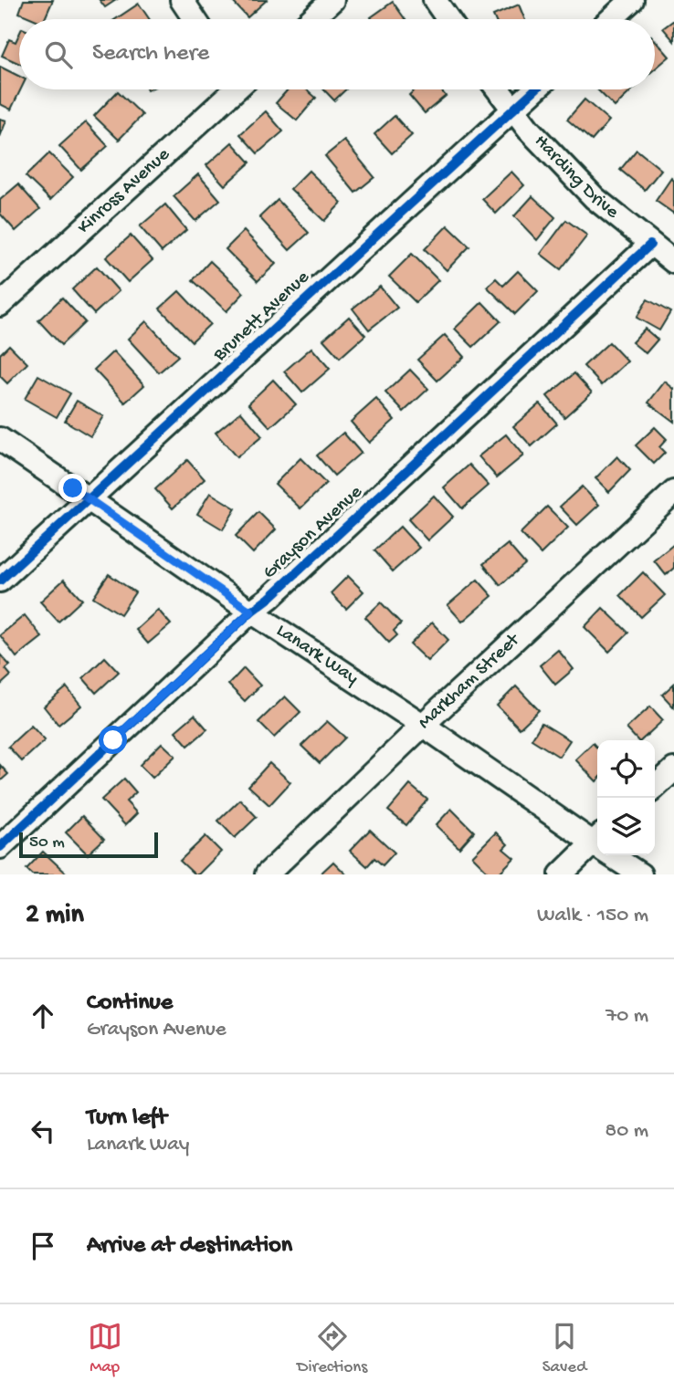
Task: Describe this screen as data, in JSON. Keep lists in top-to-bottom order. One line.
{"streets":{"street":["Harding Drive","Kinross Avenue","Brunett Avenue","Grayson Avenue","Lanark Way","Markham Street"]},"crossings":[["Harding Drive","Brunett Avenue"],["Harding Drive","Grayson Avenue"],["Brunett Avenue","Lanark Way"],["Grayson Avenue","Lanark Way"],["Lanark Way","Markham Street"]],"scale_bar":"50 m","page":{"search":"Search here","scale":"50 m","heading":["2 min","Walk · 150 m"],"list":[["Continue","Grayson Avenue","70 m"],["Turn left","Lanark Way","80 m"],"Arrive at destination"],"nav":["Map","Directions","Saved"]}}
